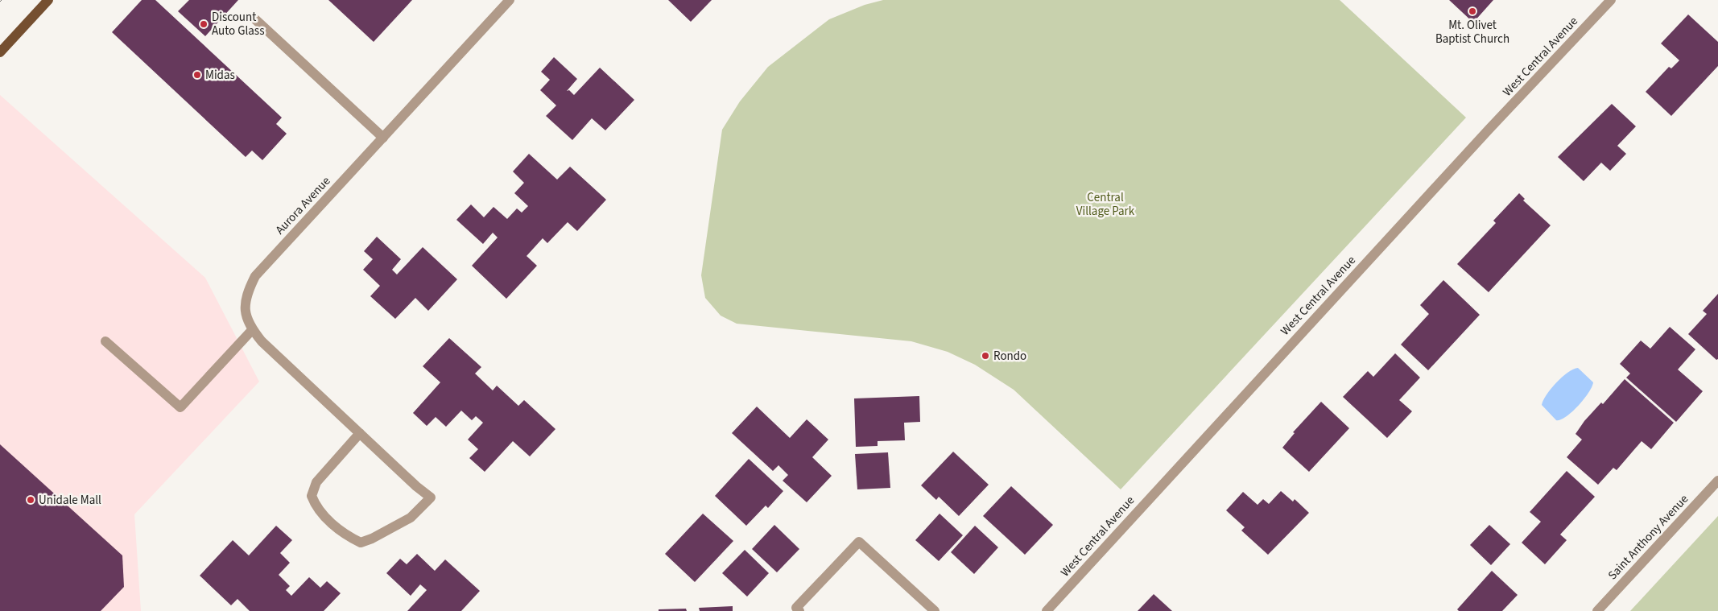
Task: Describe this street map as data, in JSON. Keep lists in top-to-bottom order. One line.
{"streets":{"street":["West Central Avenue","Aurora Avenue","Saint Anthony Avenue"]},"parks":["Central Village Park"],"places":["Mt. Olivet Baptist Church","Discount Auto Glass","Midas","Rondo","Unidale Mall"]}
